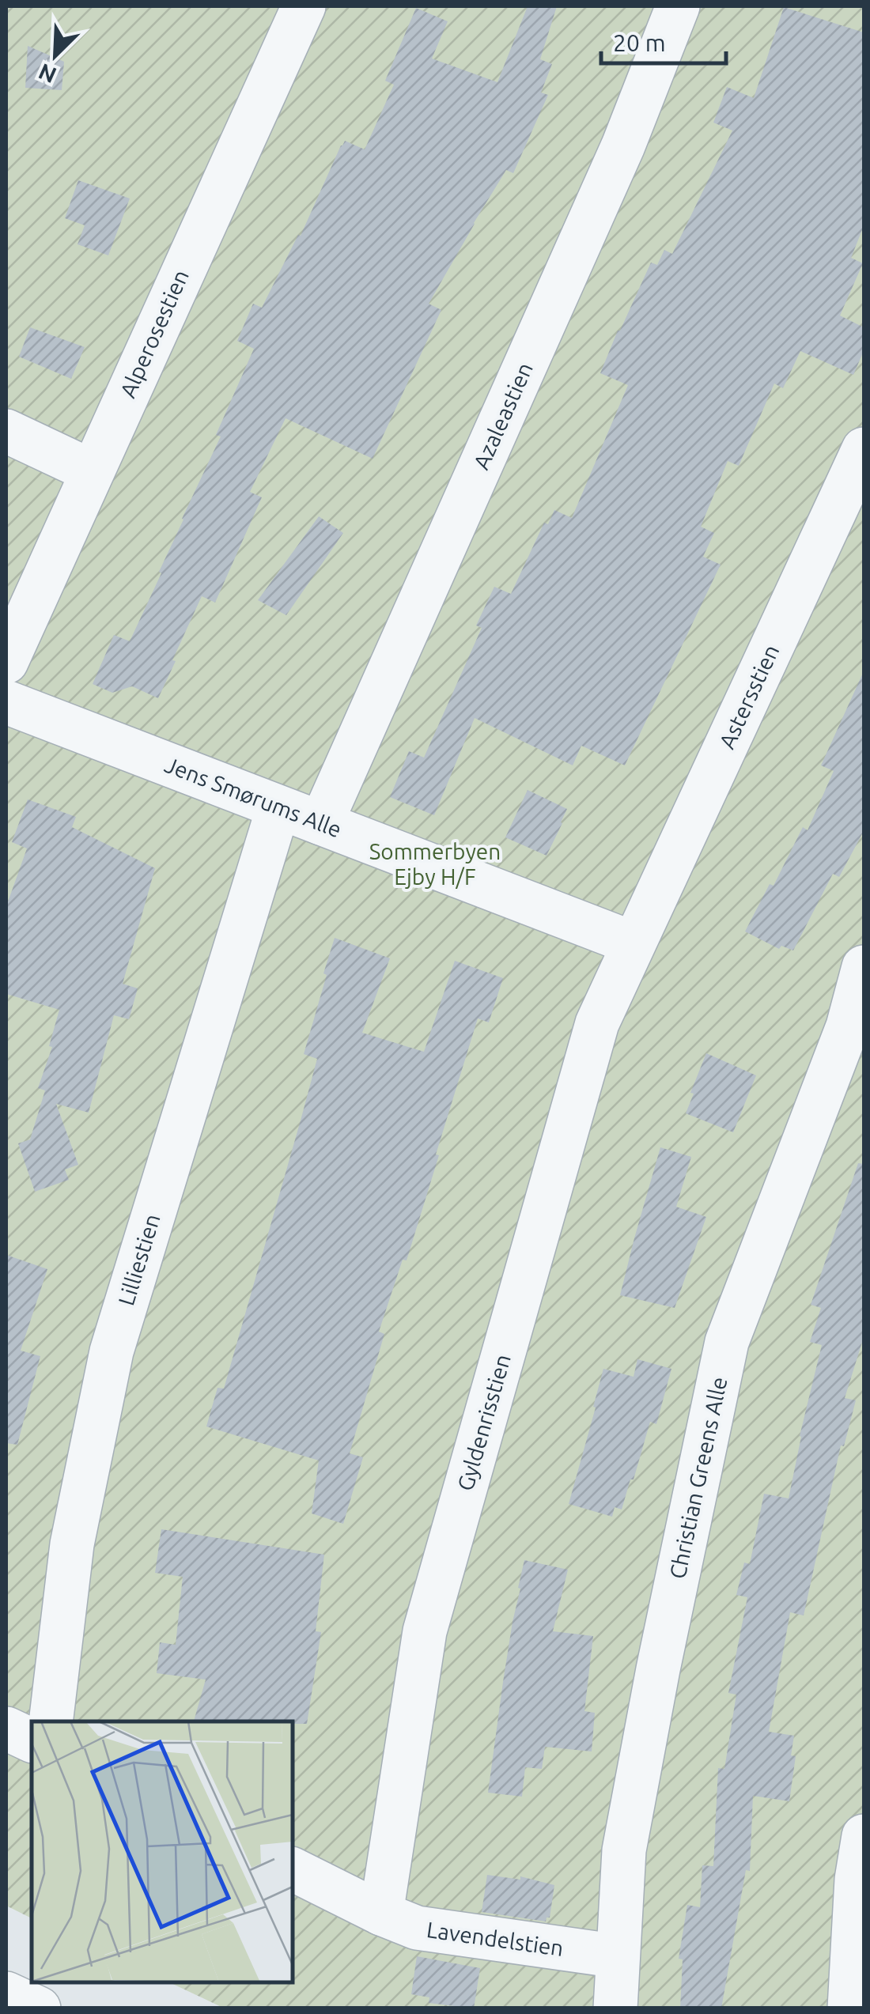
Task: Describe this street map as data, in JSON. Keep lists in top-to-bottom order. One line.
{"streets":{"street":["Alperosestien","Azaleastien","Astersstien","Jens Smørums Alle","Lilliestien","Gyldenrisstien","Christian Greens Alle","Lavendelstien"]},"crossings":[["Azaleastien","Jens Smørums Alle"],["Astersstien","Jens Smørums Alle"],["Astersstien","Gyldenrisstien"],["Jens Smørums Alle","Lilliestien"],["Jens Smørums Alle","Gyldenrisstien"],["Gyldenrisstien","Lavendelstien"],["Christian Greens Alle","Lavendelstien"]],"parks":["Sommerbyen Ejby H/F"],"scale_bar":"20 m","north":"bottom left"}
